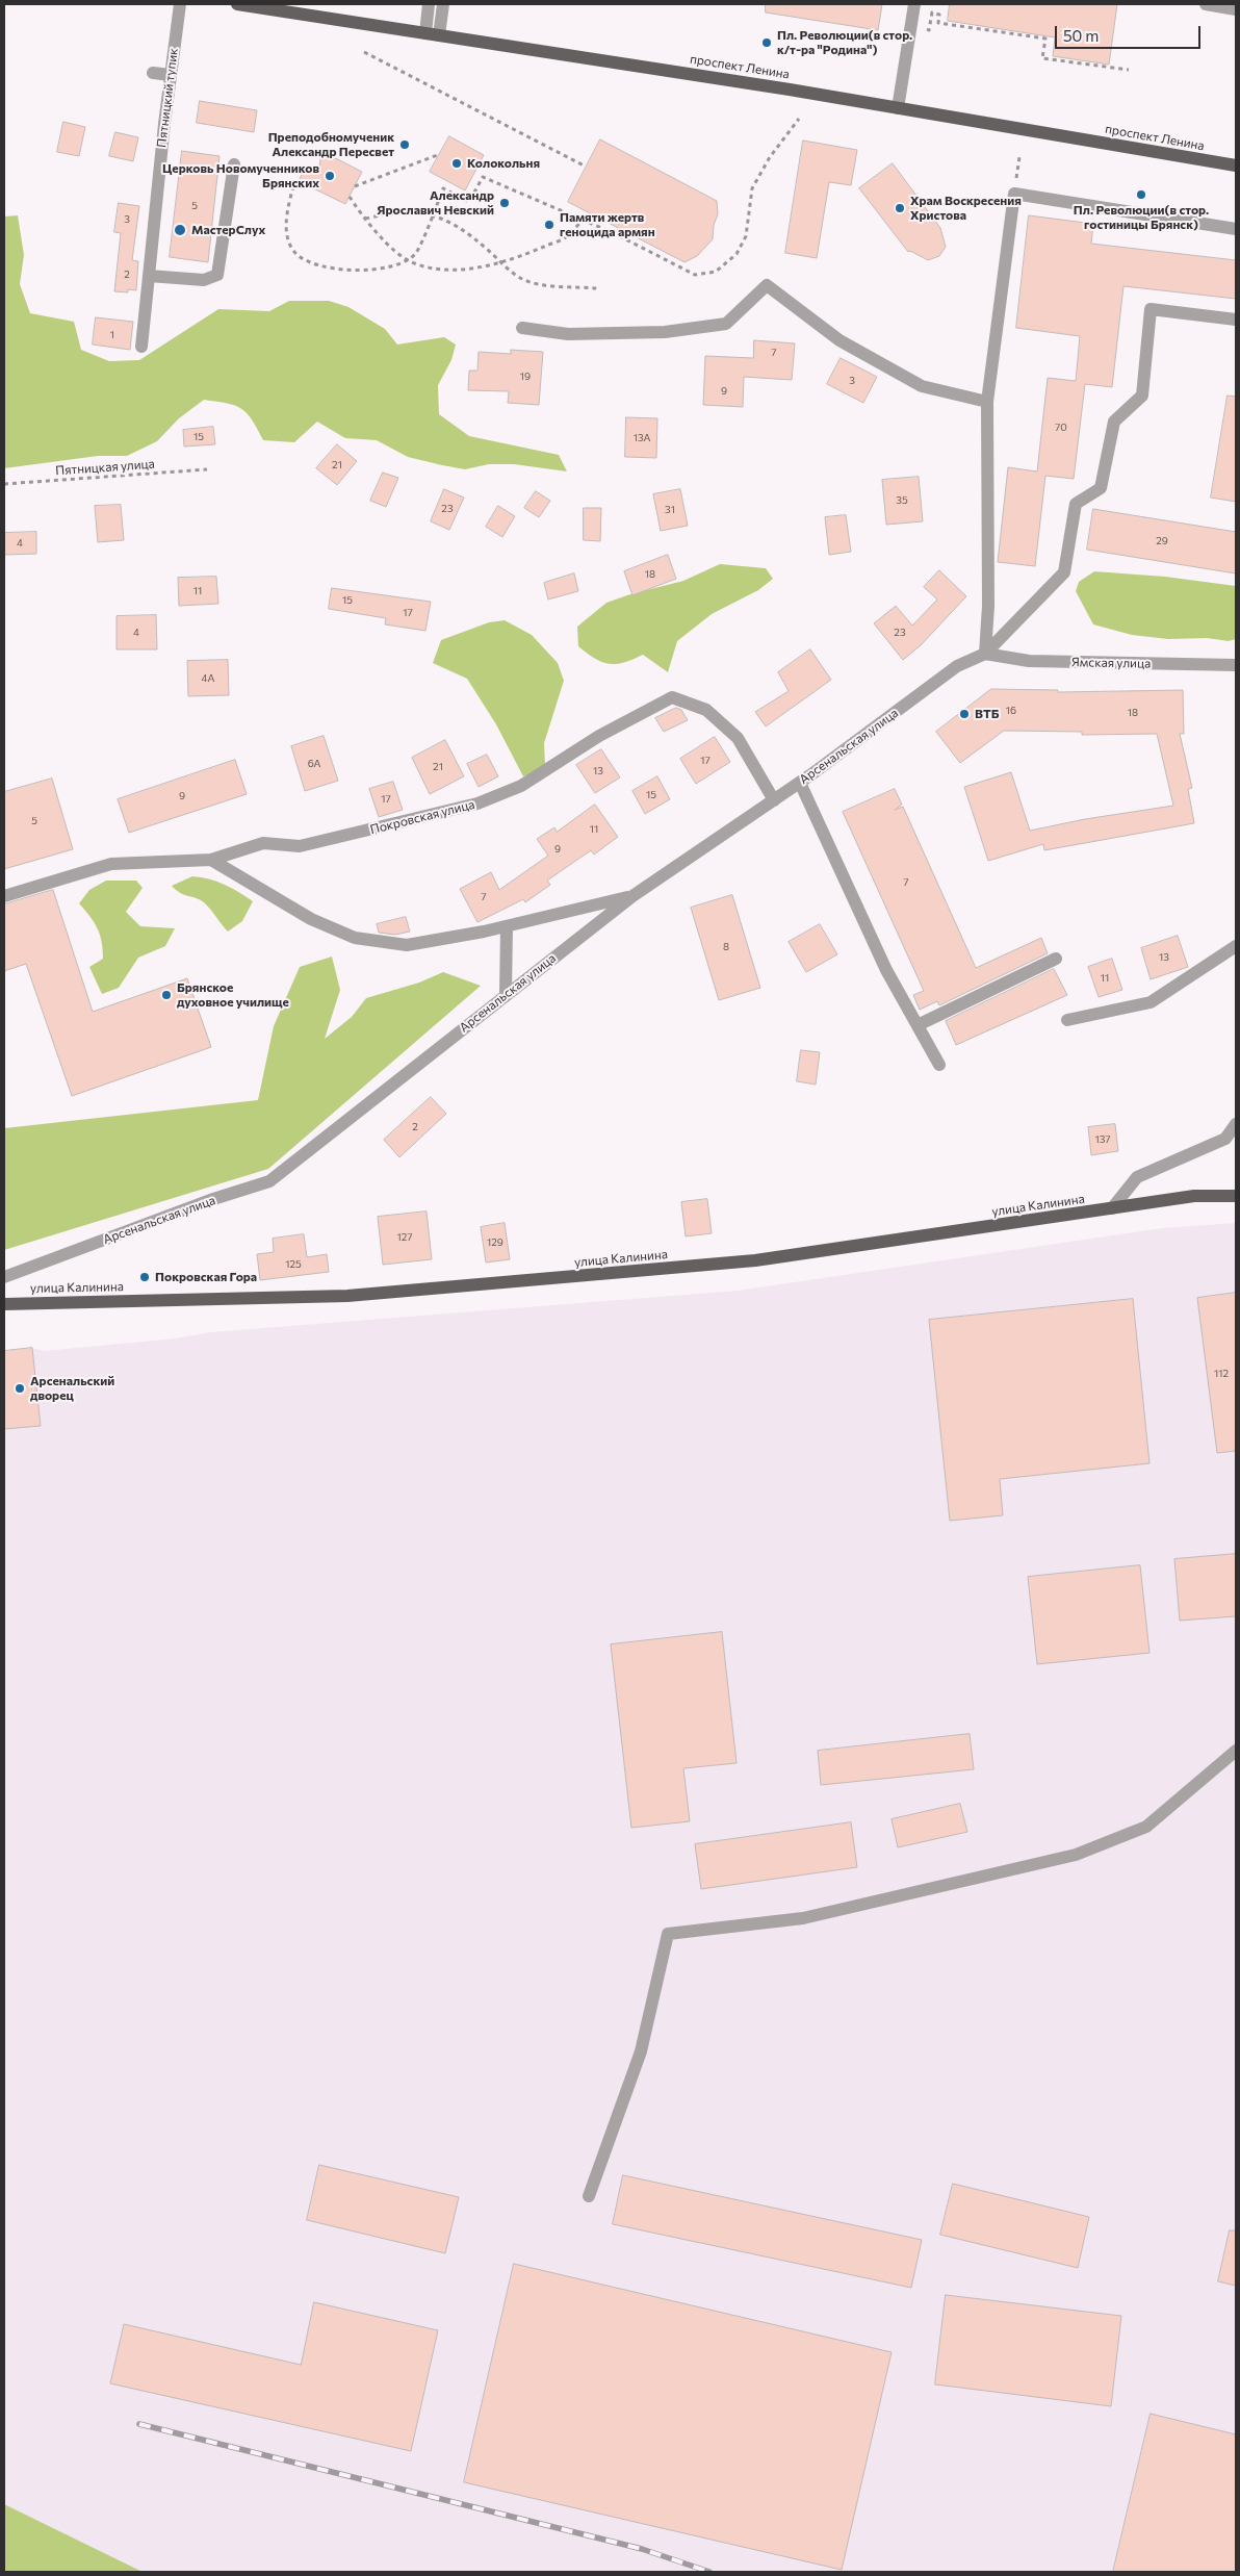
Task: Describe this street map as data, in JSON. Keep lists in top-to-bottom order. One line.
{"streets":{"main road":["проспект Ленина","улица Калинина"],"street":["Пятницкий тупик","Ямская улица","Арсенальская улица","Покровская улица"],"path":["Пятницкая улица"]},"crossings":[["Ямская улица","Арсенальская улица"],["Арсенальская улица","Покровская улица"]],"places":["Пл. Революции(в стор. к/т-ра \"Родина\")","Преподобномученик Александр Пересвет","Колокольня","Церковь Новомученников Брянских","Пл. Революции(в стор. гостиницы Брянск)","Александр Ярославич Невский","Храм Воскресения Христова","Памяти жертв геноцида армян","МастерСлух","ВТБ","Брянское духовное училище","Покровская Гора","Арсенальский дворец"],"house_numbers":["5","3","2","1","7","19","3","9","70","15","13А","21","35","23","31","29","4","18","11","15","17","4","23","4А","16","18","17","6А","21","13","15","9","17","5","11","9","7","7","8","13","11","2","137","127","129","125","112"],"scale_bar":"50 m"}
